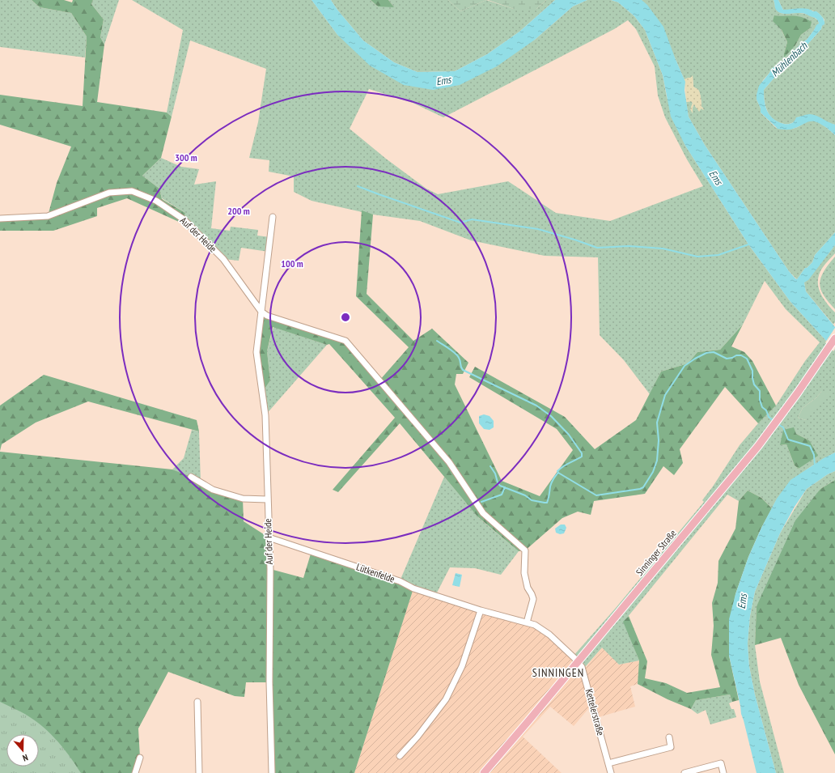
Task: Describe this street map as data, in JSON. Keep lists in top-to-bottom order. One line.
{"streets":{"main road":["Sinninger Straße"],"street":["Auf der Heide","Lütkenfelde","Kettelerstraße"]},"crossings":[["Auf der Heide","Lütkenfelde"],["Sinninger Straße","Lütkenfelde"],["Sinninger Straße","Kettelerstraße"],["Lütkenfelde","Kettelerstraße"]],"districts":["SINNINGEN"],"water":["Mühlenbach","Ems"],"north":"bottom","rings":["300 m","200 m","100 m"]}
